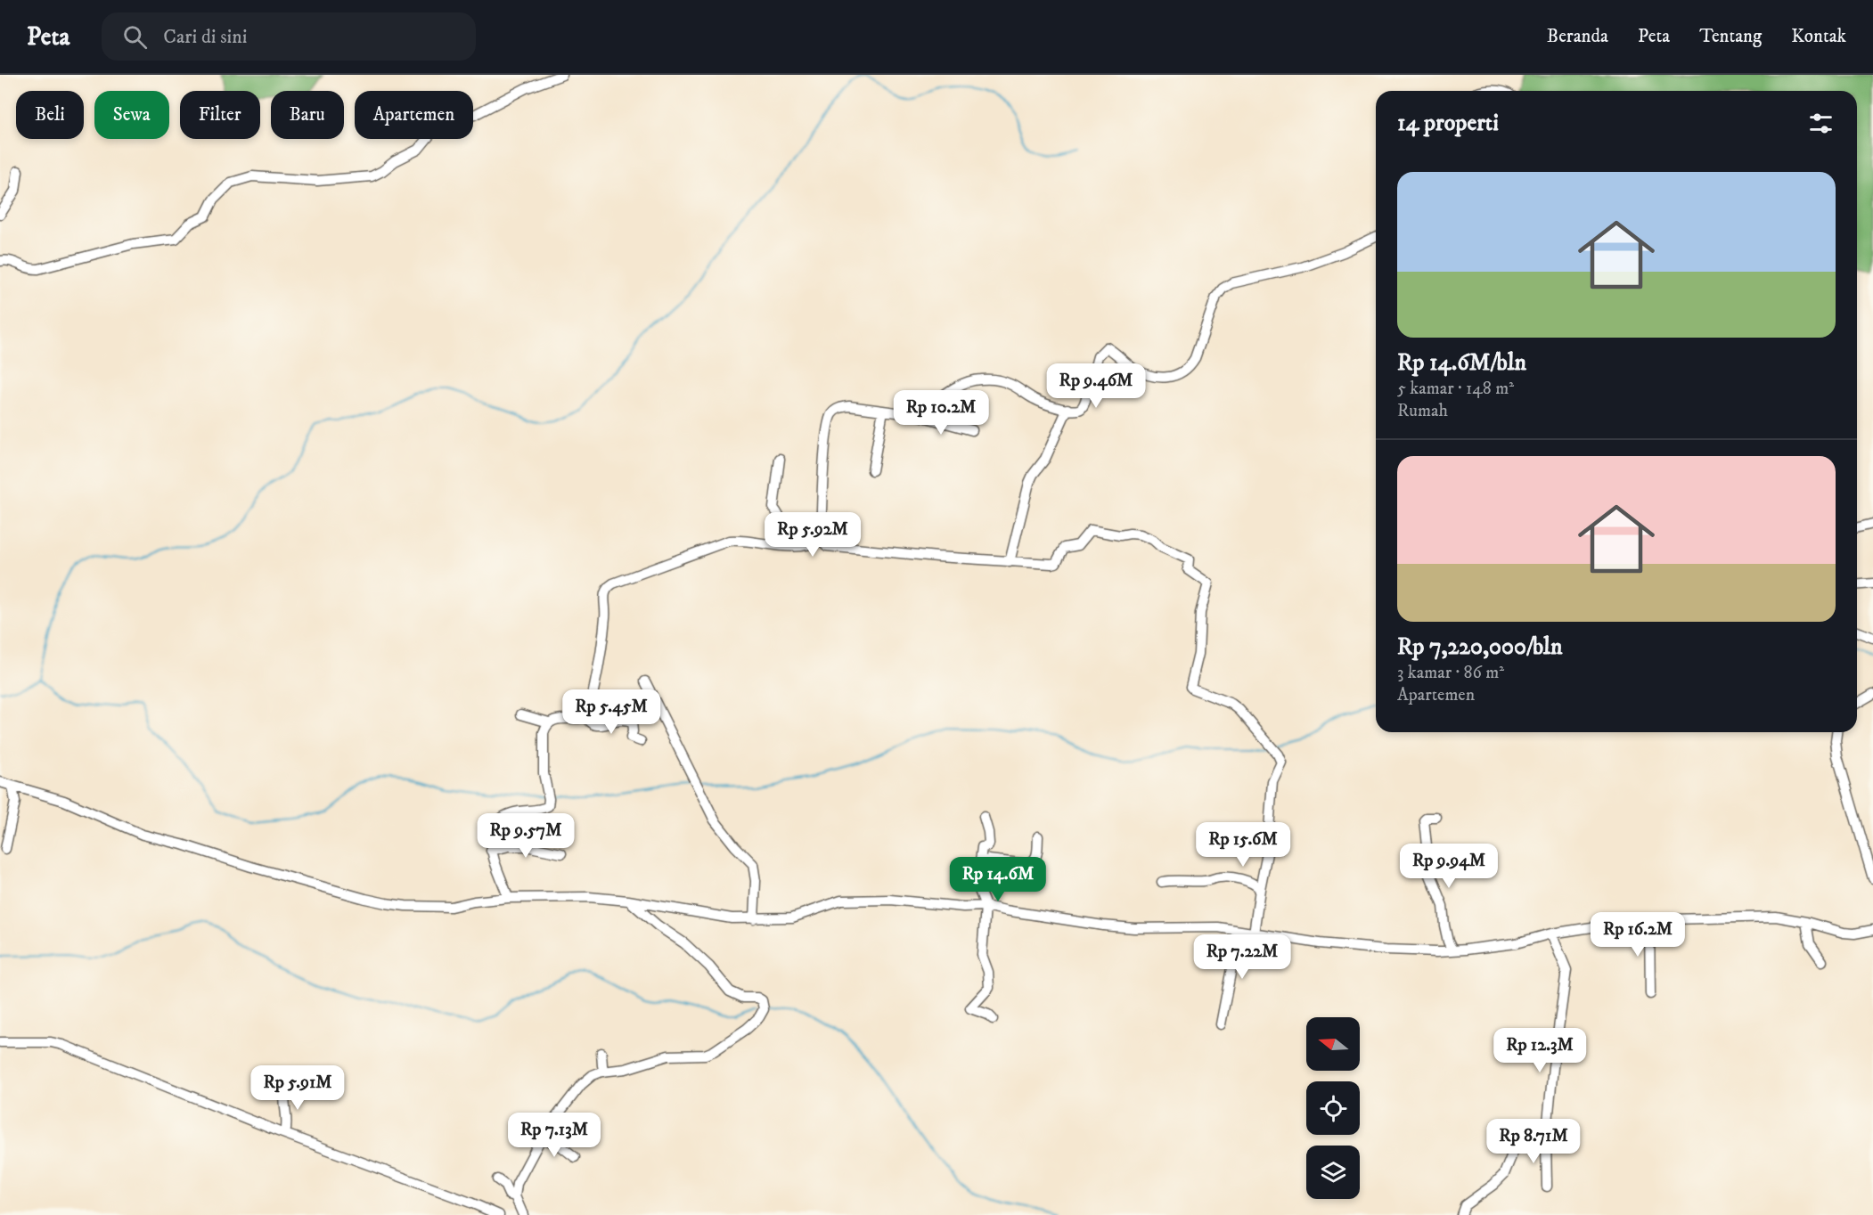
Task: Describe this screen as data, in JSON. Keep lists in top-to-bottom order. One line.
{"north":"left","page":{"header":"Peta","search":"Cari di sini","nav":["Beranda","Peta","Tentang","Kontak"],"chip":["Beli","Sewa","Filter","Baru","Apartemen"],"heading":"14 properti","list":[{"name":"Rp 14.6M/bln","note":"5 kamar · 148 m² · Rumah"},{"name":"Rp 7,220,000/bln","note":"3 kamar · 86 m² · Apartemen"}],"price":["Rp 9.46M","Rp 10.2M","Rp 5.92M","Rp 5.45M","Rp 9.57M","Rp 15.6M","Rp 9.94M","Rp 14.6M","Rp 16.2M","Rp 7.22M","Rp 12.3M","Rp 5.91M","Rp 7.13M","Rp 8.71M"]}}
